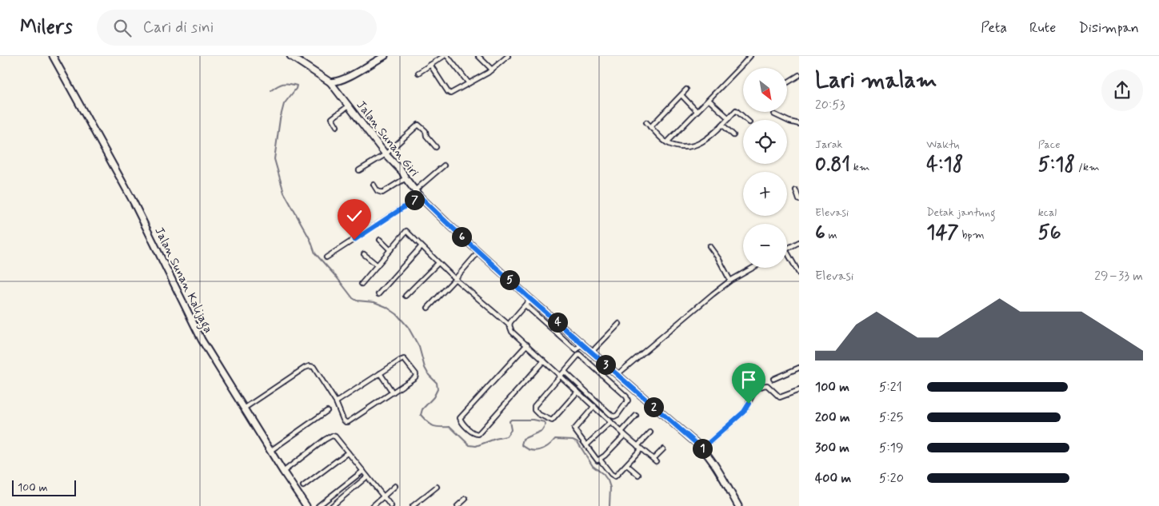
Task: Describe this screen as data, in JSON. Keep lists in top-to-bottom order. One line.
{"streets":{"street":["Jalan Sunan Giri","Jalan Sunan Kalijaga"]},"scale_bar":"100 m","north":"bottom right","page":{"header":"Milers","search":"Cari di sini","nav":["Peta","Rute","Disimpan"],"heading":["Lari malam","20:53"],"map_buttons":["+","−"],"stats":[["Jarak","0.81 km"],["Waktu","4:18"],["Pace","5:18 /km"],["Elevasi","6 m"],["Detak jantung","147 bpm"],["kcal","56"]],"pins":["7","6","5","4","3","2","1"],"chart":["Elevasi","29–33 m"],"list":[{"name":"100 m","note":"5:21"},{"name":"200 m","note":"5:25"},{"name":"300 m","note":"5:19"},{"name":"400 m","note":"5:20"}],"scale":"100 m"}}
